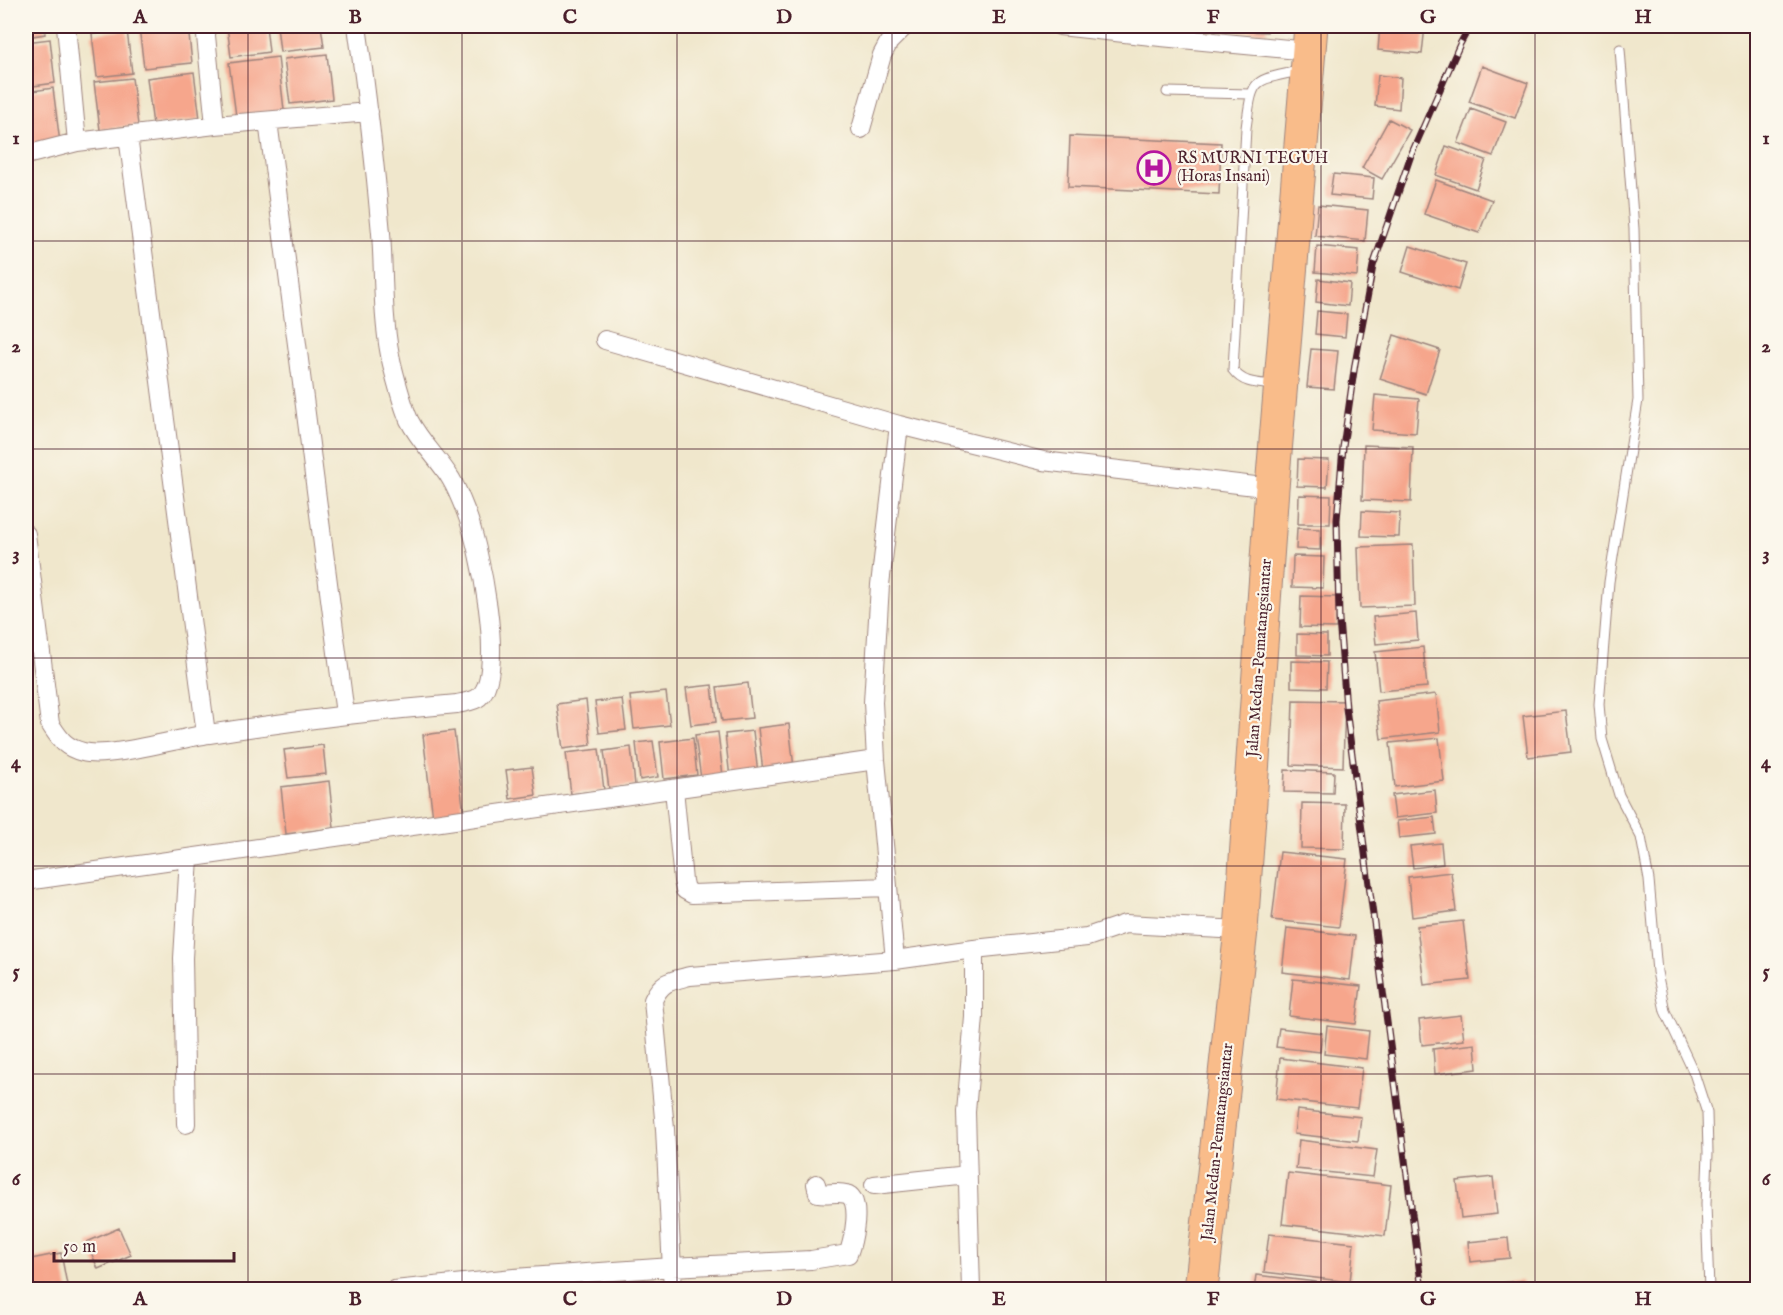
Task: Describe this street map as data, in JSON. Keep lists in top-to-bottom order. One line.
{"streets":{"highway":["Jalan Medan-Pematangsiantar"]},"places":{"hospital":["RS MURNI TEGUH (Horas Insani)"]},"scale_bar":"50 m","grid":{"columns":["A","B","C","D","E","F","G","H"],"rows":["1","2","3","4","5","6"]}}
